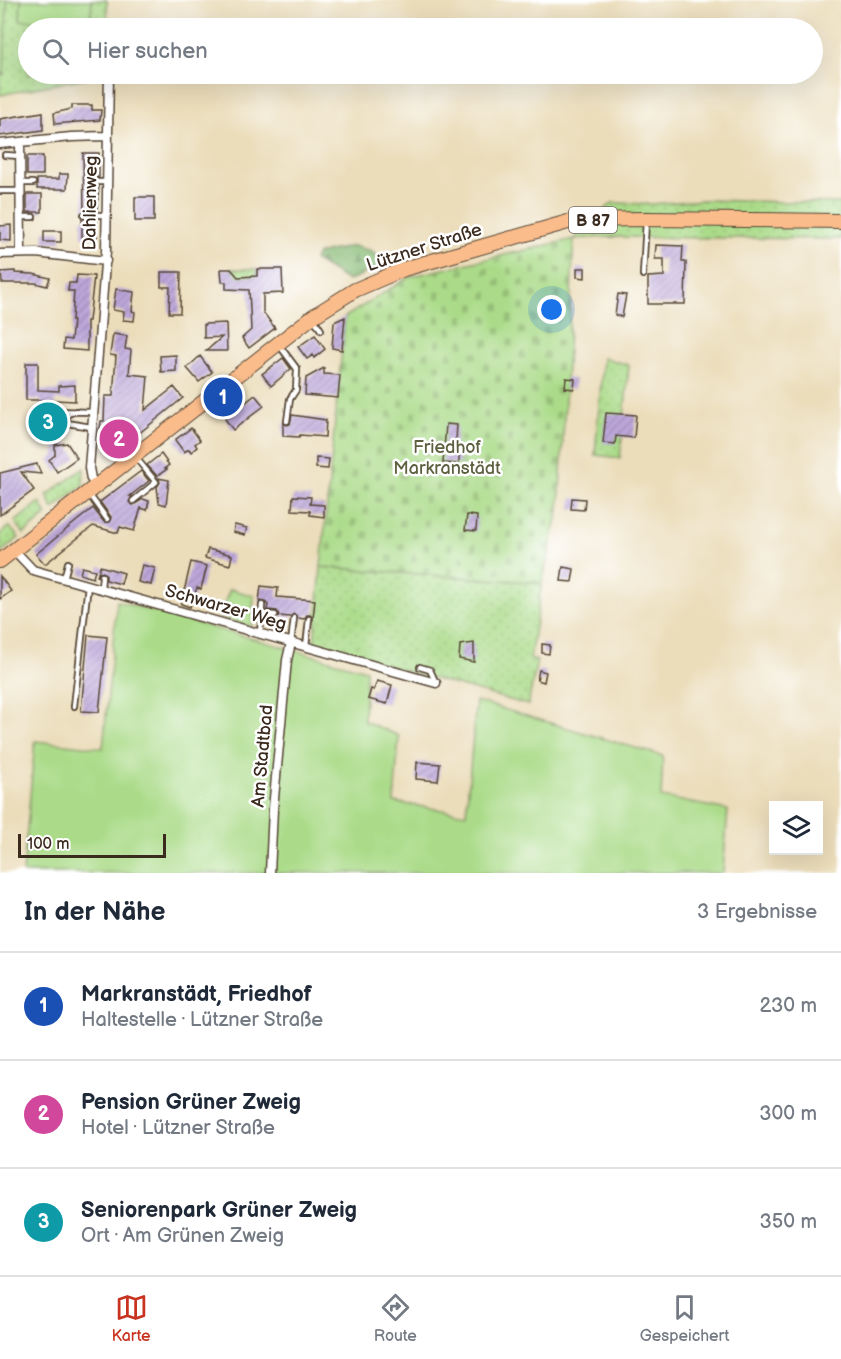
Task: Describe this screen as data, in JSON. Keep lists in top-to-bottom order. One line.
{"streets":{"main road":["B 87","Lützner Straße"],"street":["Dahlienweg","Schwarzer Weg","Am Stadtbad"]},"crossings":[["Dahlienweg","Lützner Straße"],["Lützner Straße","Schwarzer Weg"],["Schwarzer Weg","Am Stadtbad"]],"parks":["Friedhof Markranstädt"],"scale_bar":"100 m","page":{"search":"Hier suchen","pins":["1","3","2"],"scale":"100 m","heading":["In der Nähe","3 Ergebnisse"],"list":[{"mark":"1","name":"Markranstädt, Friedhof","note":"Haltestelle · Lützner Straße","value":"230 m"},{"mark":"2","name":"Pension Grüner Zweig","note":"Hotel · Lützner Straße","value":"300 m"},{"mark":"3","name":"Seniorenpark Grüner Zweig","note":"Ort · Am Grünen Zweig","value":"350 m"}],"nav":["Karte","Route","Gespeichert"]}}
